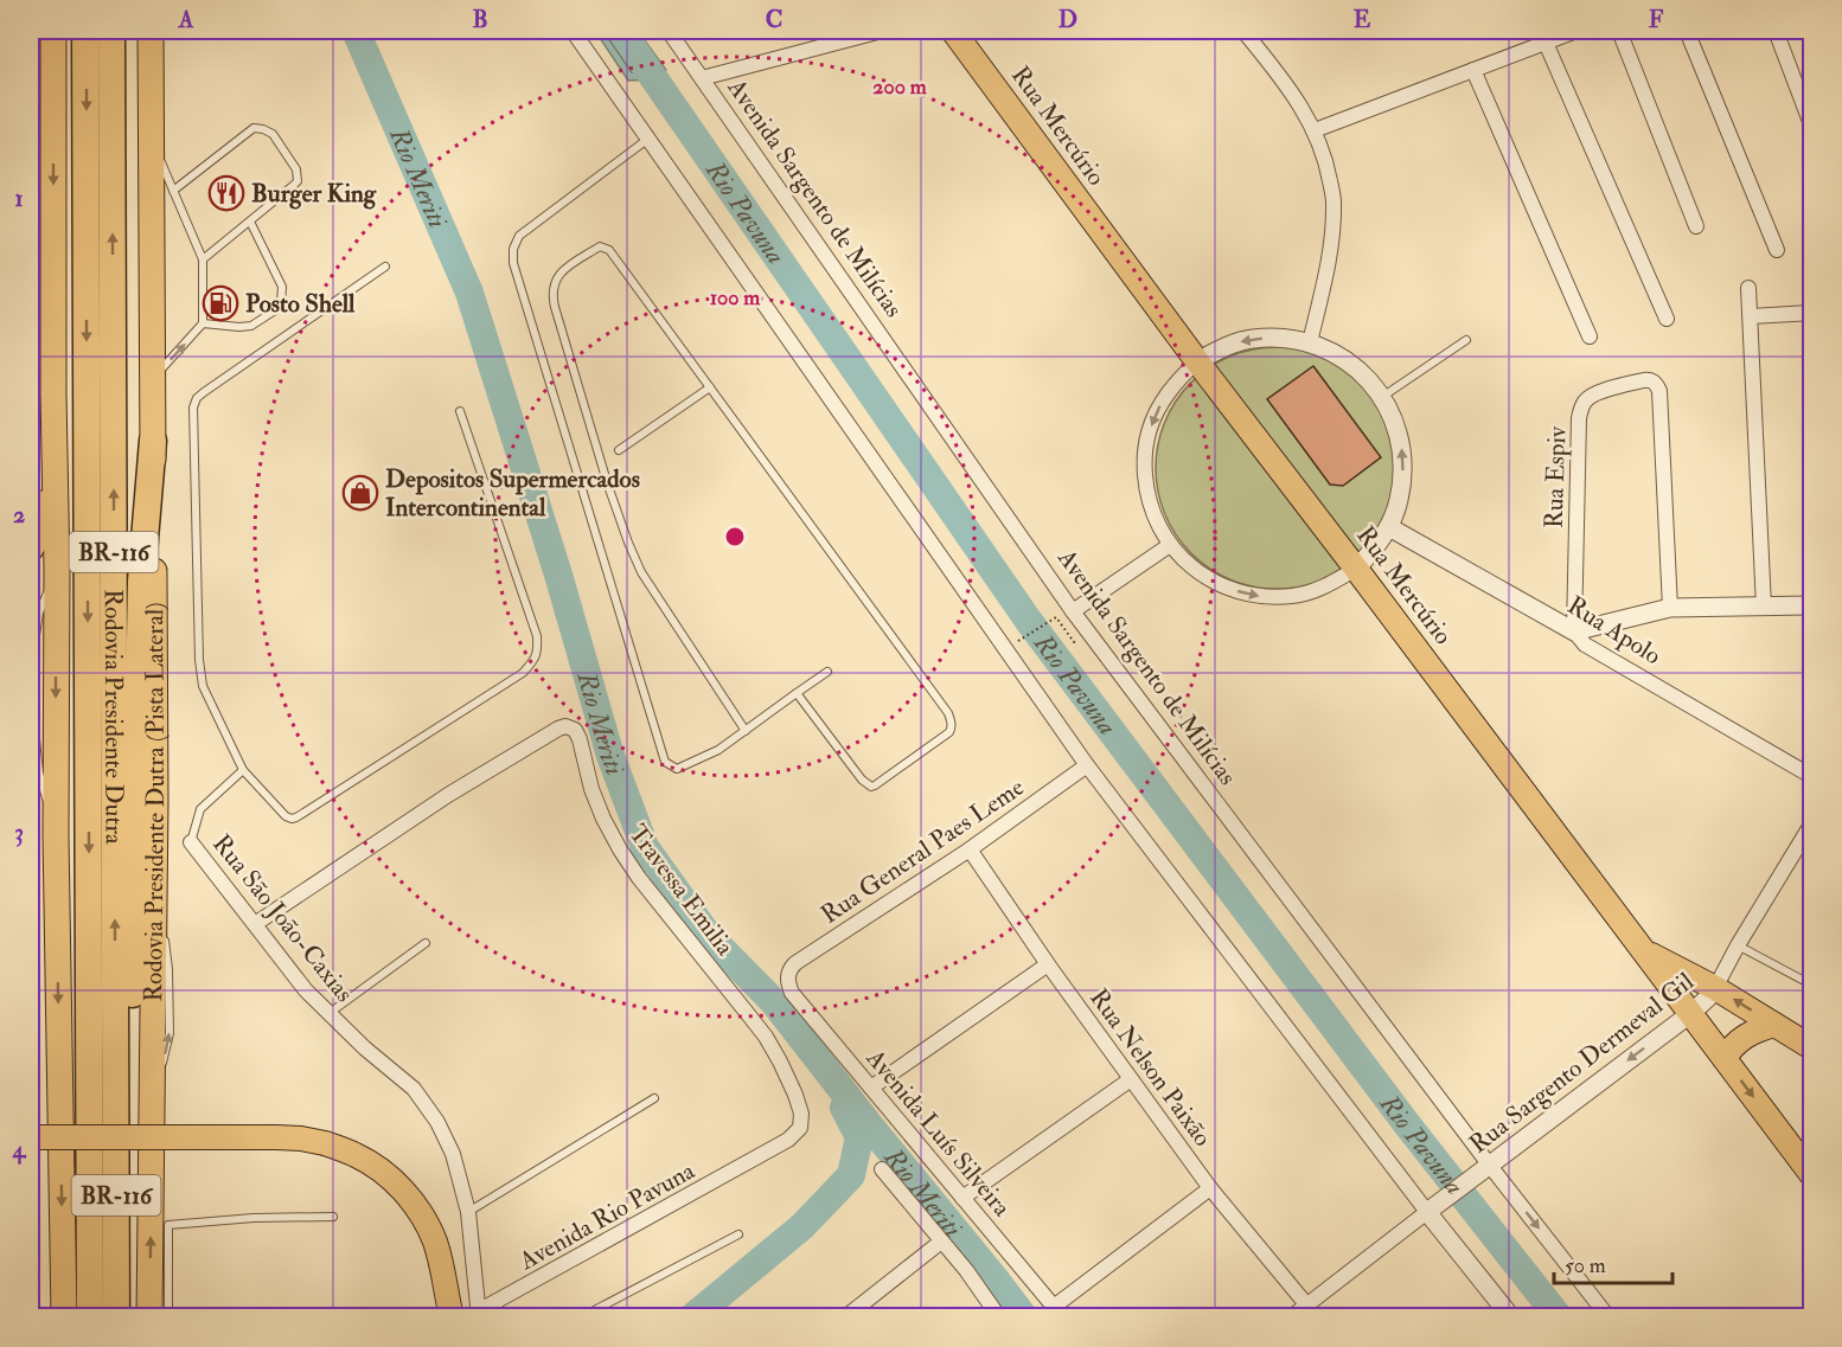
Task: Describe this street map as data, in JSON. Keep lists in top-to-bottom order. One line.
{"streets":{"highway":["BR-116","Rodovia Presidente Dutra","Rodovia Presidente Dutra (Pista Lateral)"],"main road":["Rua Mercúrio"],"street":["Avenida Sargento de Milícias","Rua Espiv","Rua Apolo","Rua General Paes Leme","Travessa Emilia","Rua São João-Caxias","Rua Sargento Dermeval Gil","Rua Nelson Paixão","Avenida Luís Silveira","Avenida Rio Pavuna"]},"crossings":[["Rua Mercúrio","Rua Sargento Dermeval Gil"],["Avenida Sargento de Milícias","Rua Sargento Dermeval Gil"],["Rua Espiv","Rua Apolo"],["Rua General Paes Leme","Rua Nelson Paixão"],["Rua General Paes Leme","Avenida Luís Silveira"],["Travessa Emilia","Rua São João-Caxias"],["Travessa Emilia","Avenida Rio Pavuna"],["Rua São João-Caxias","Avenida Rio Pavuna"]],"one_way":["Rua Sargento Dermeval Gil"],"water":["Rio Meriti","Rio Pavuna"],"places":{"restaurant":["Burger King"],"fuel station":["Posto Shell"],"shop":["Depositos Supermercados Intercontinental"]},"scale_bar":"50 m","grid":{"columns":["A","B","C","D","E","F"],"rows":["1","2","3","4"]},"rings":["200 m","100 m"]}
